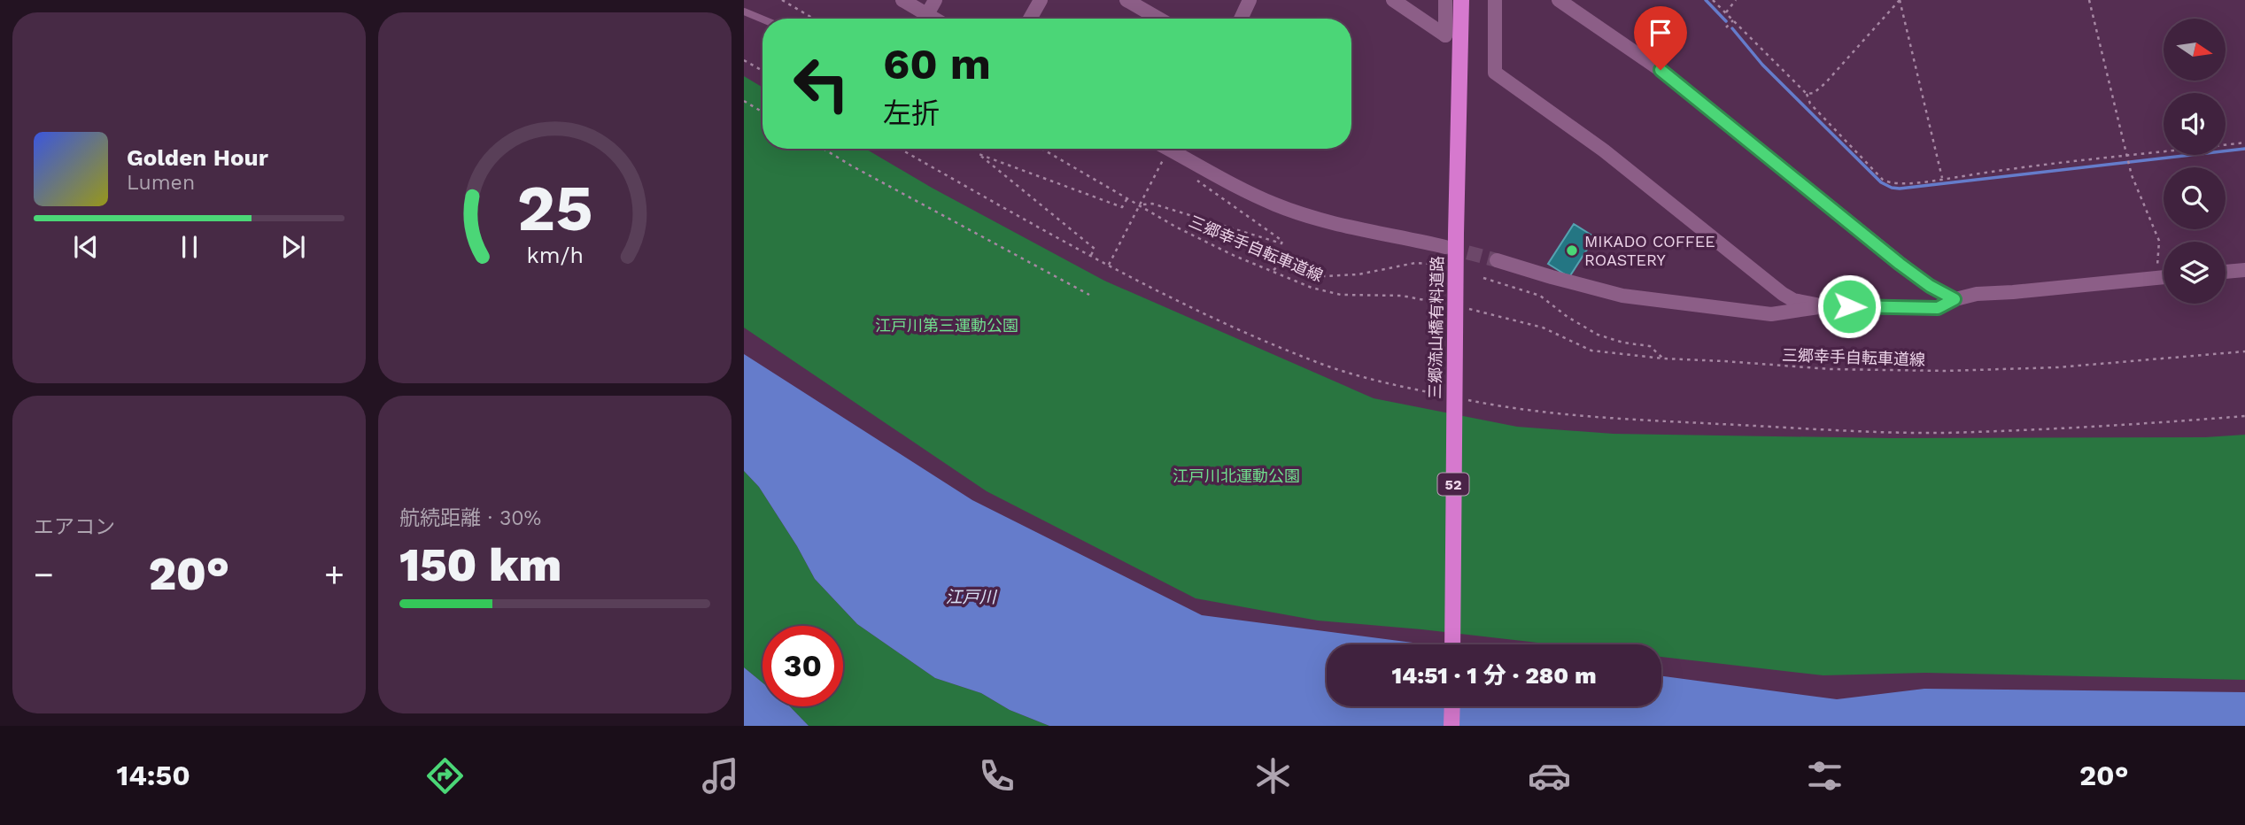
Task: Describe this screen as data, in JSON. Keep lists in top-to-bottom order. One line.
{"streets":{"main road":["三郷流山橋有料道路","52"],"path":["三郷幸手自転車道線"]},"crossings":[["三郷幸手自転車道線","三郷流山橋有料道路"]],"water":["江戸川"],"parks":["江戸川第三運動公園","江戸川北運動公園"],"places":["MIKADO COFFEE ROASTERY"],"north":"right","page":{"turn":["60 m","左折"],"song":["Golden Hour","Lumen"],"tile":["エアコン",["航続距離 · 30%","150 km"]],"heat":["−","20°","+"],"limit":"30","trip":"14:51 · 1 分 · 280 m","tabs":["14:50","20°"],"gauge":["25","km/h"]}}
